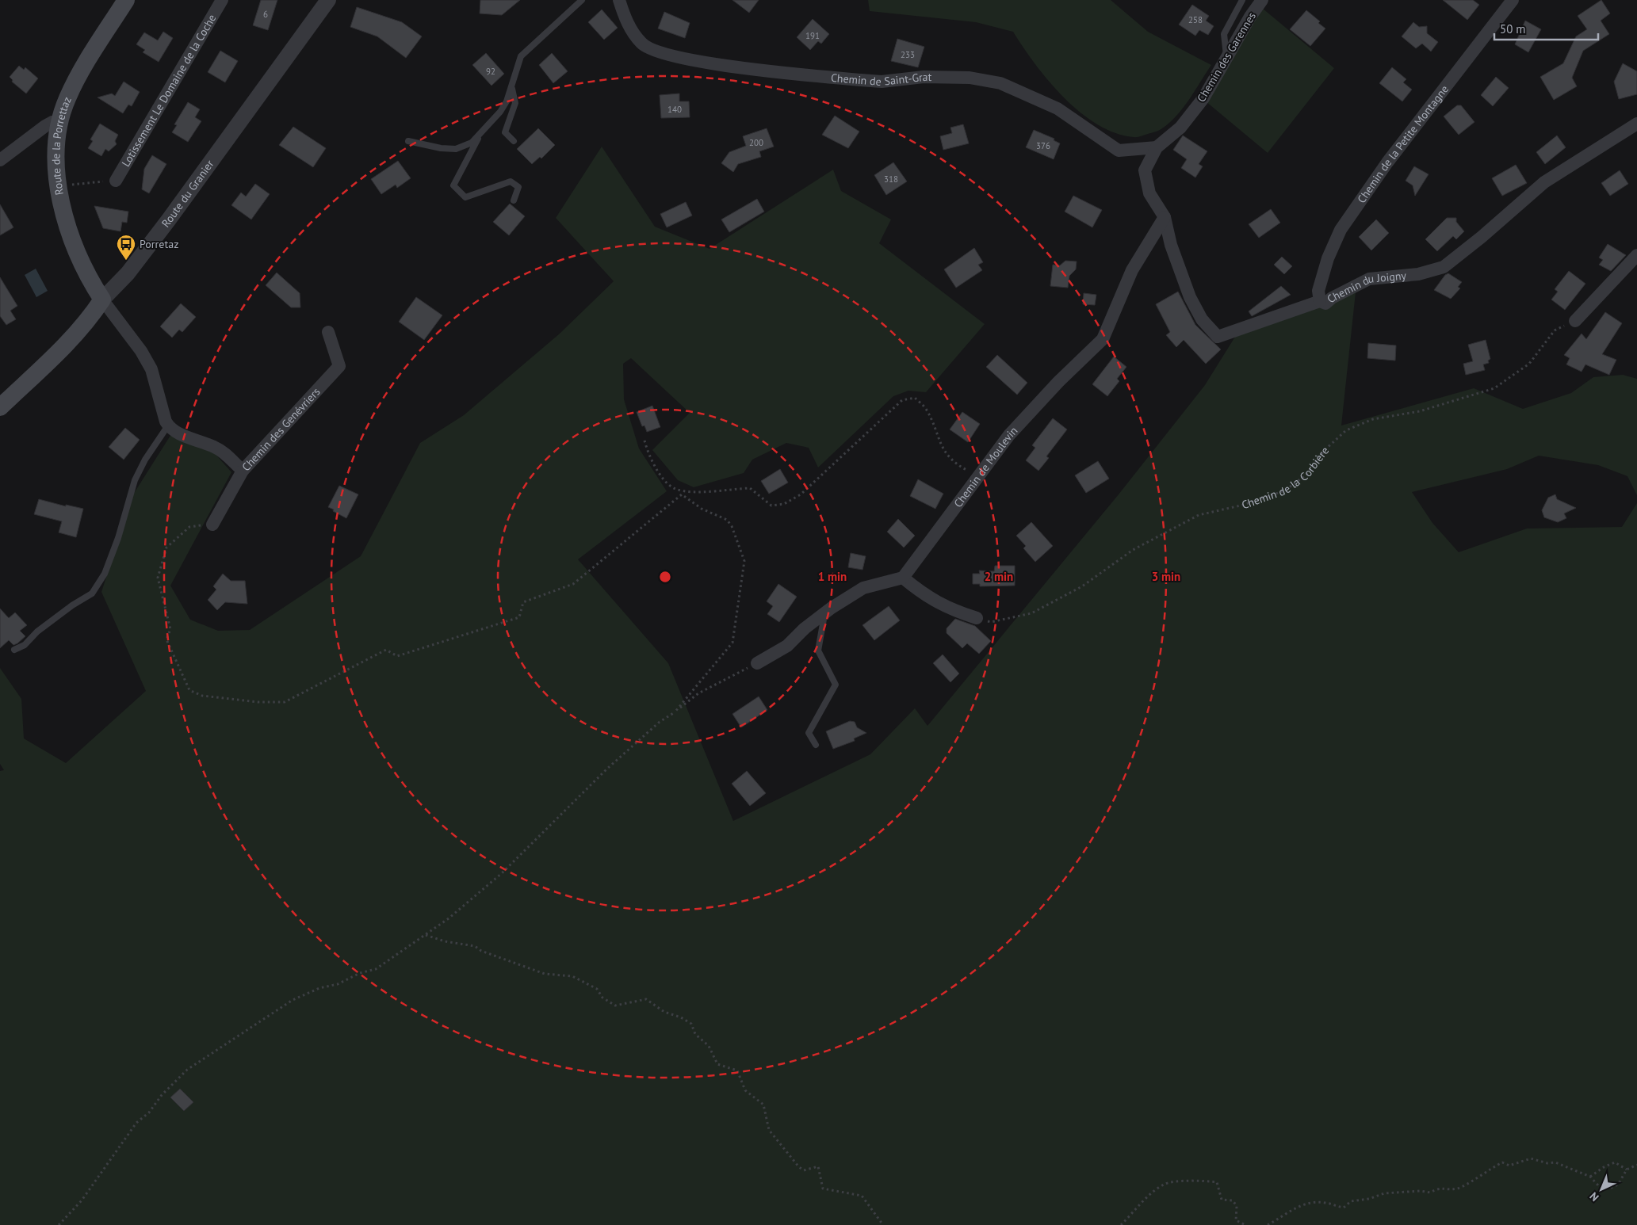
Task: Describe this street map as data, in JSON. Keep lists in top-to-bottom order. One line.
{"streets":{"main road":["Route de la Porrettaz","Route du Granier"],"street":["Chemin des Garennes","Chemin de Saint-Grat","Lotissement Le Domaine de la Coche","Chemin de la Petite Montagne","Chemin du Joigny","Chemin des Genévriers","Chemin de Moulevin"],"path":["Chemin de la Corbière"]},"crossings":[["Chemin des Garennes","Chemin de Saint-Grat"],["Chemin des Garennes","Chemin du Joigny"],["Chemin de Saint-Grat","Chemin du Joigny"],["Chemin de la Petite Montagne","Chemin du Joigny"],["Route de la Porrettaz","Route du Granier"],["Chemin du Joigny","Chemin de Moulevin"]],"places":{"bus stop":["Porretaz"]},"house_numbers":["6","258","191","233","92","140","200","376","318"],"scale_bar":"50 m","north":"bottom left","rings":["1 min","2 min","3 min"]}
